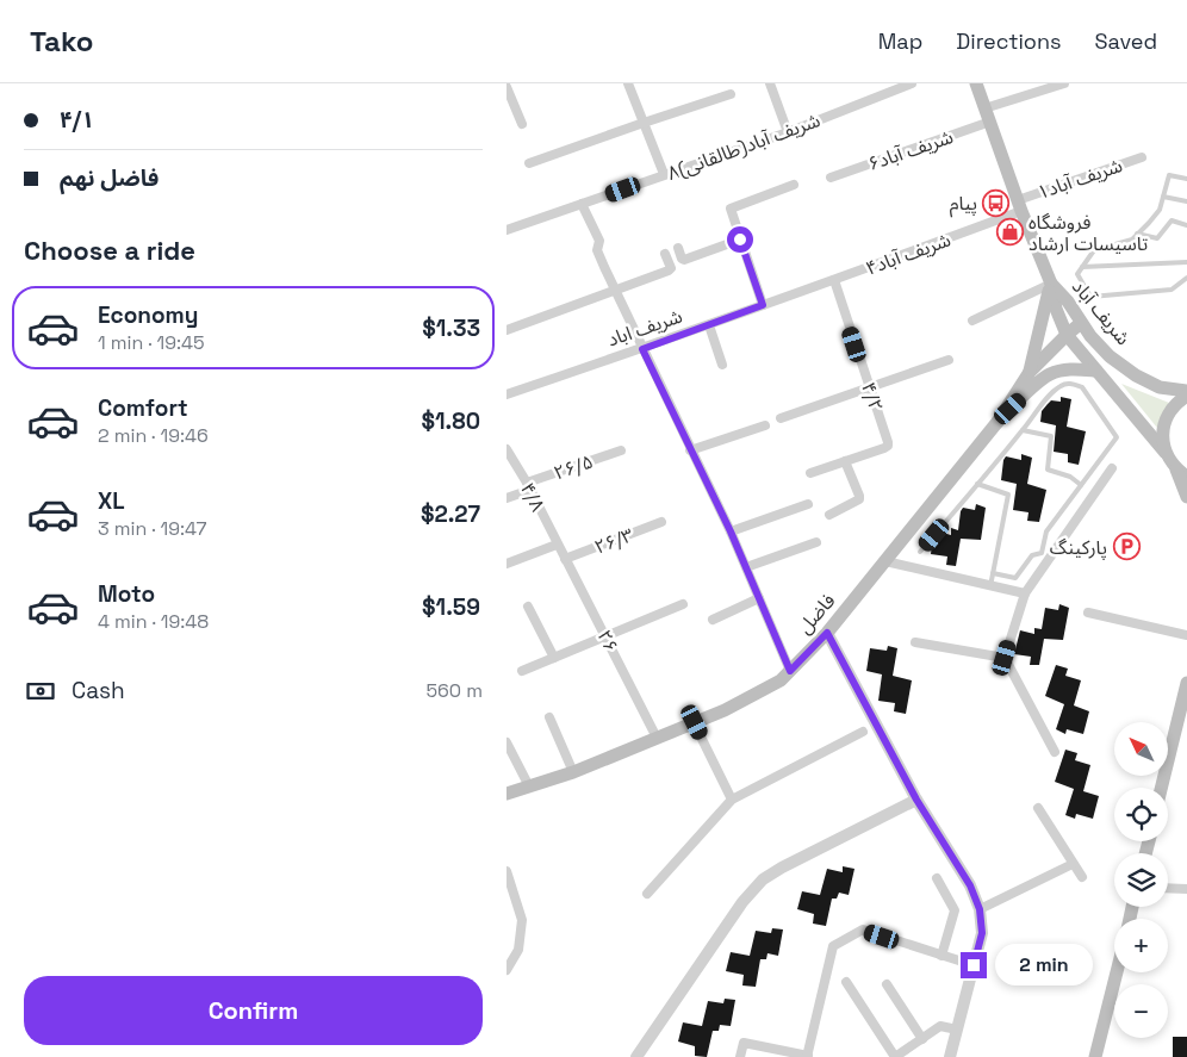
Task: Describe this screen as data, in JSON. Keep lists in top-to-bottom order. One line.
{"streets":{"main road":["شریف آباد","فاضل"],"street":["۸شریف آباد(طالقانی)","شریف آباد۶","شریف آباد۱","۴شریف آباد","شریف اباد","۴/۲","۲۶/۵","۴/۸","۲۶/۳","۲۶"]},"crossings":[["شریف آباد۱","۴شریف آباد"],["۴شریف آباد","شریف اباد"],["۴شریف آباد","۴/۲"],["۲۶/۵","۴/۸"],["۴/۸","۲۶"],["۲۶/۳","۲۶"],["فاضل","۲۶"]],"places":{"bus stop":["پیام"],"shop":["فروشگاه تاسیسات ارشاد"],"parking":["پارکینگ"]},"north":"top left","page":{"header":"Tako","nav":["Map","Directions","Saved"],"banner":["۴/۱","فاضل نهم"],"heading":"Choose a ride","list":[{"name":"Economy","note":"1 min · 19:45","value":"$1.33"},{"name":"Comfort","note":"2 min · 19:46","value":"$1.80"},{"name":"XL","note":"3 min · 19:47","value":"$2.27"},{"name":"Moto","note":"4 min · 19:48","value":"$1.59"}],"pay":["Cash","560 m"],"map_buttons":["+","−"],"bubble":"2 min","buttons":"Confirm"}}
